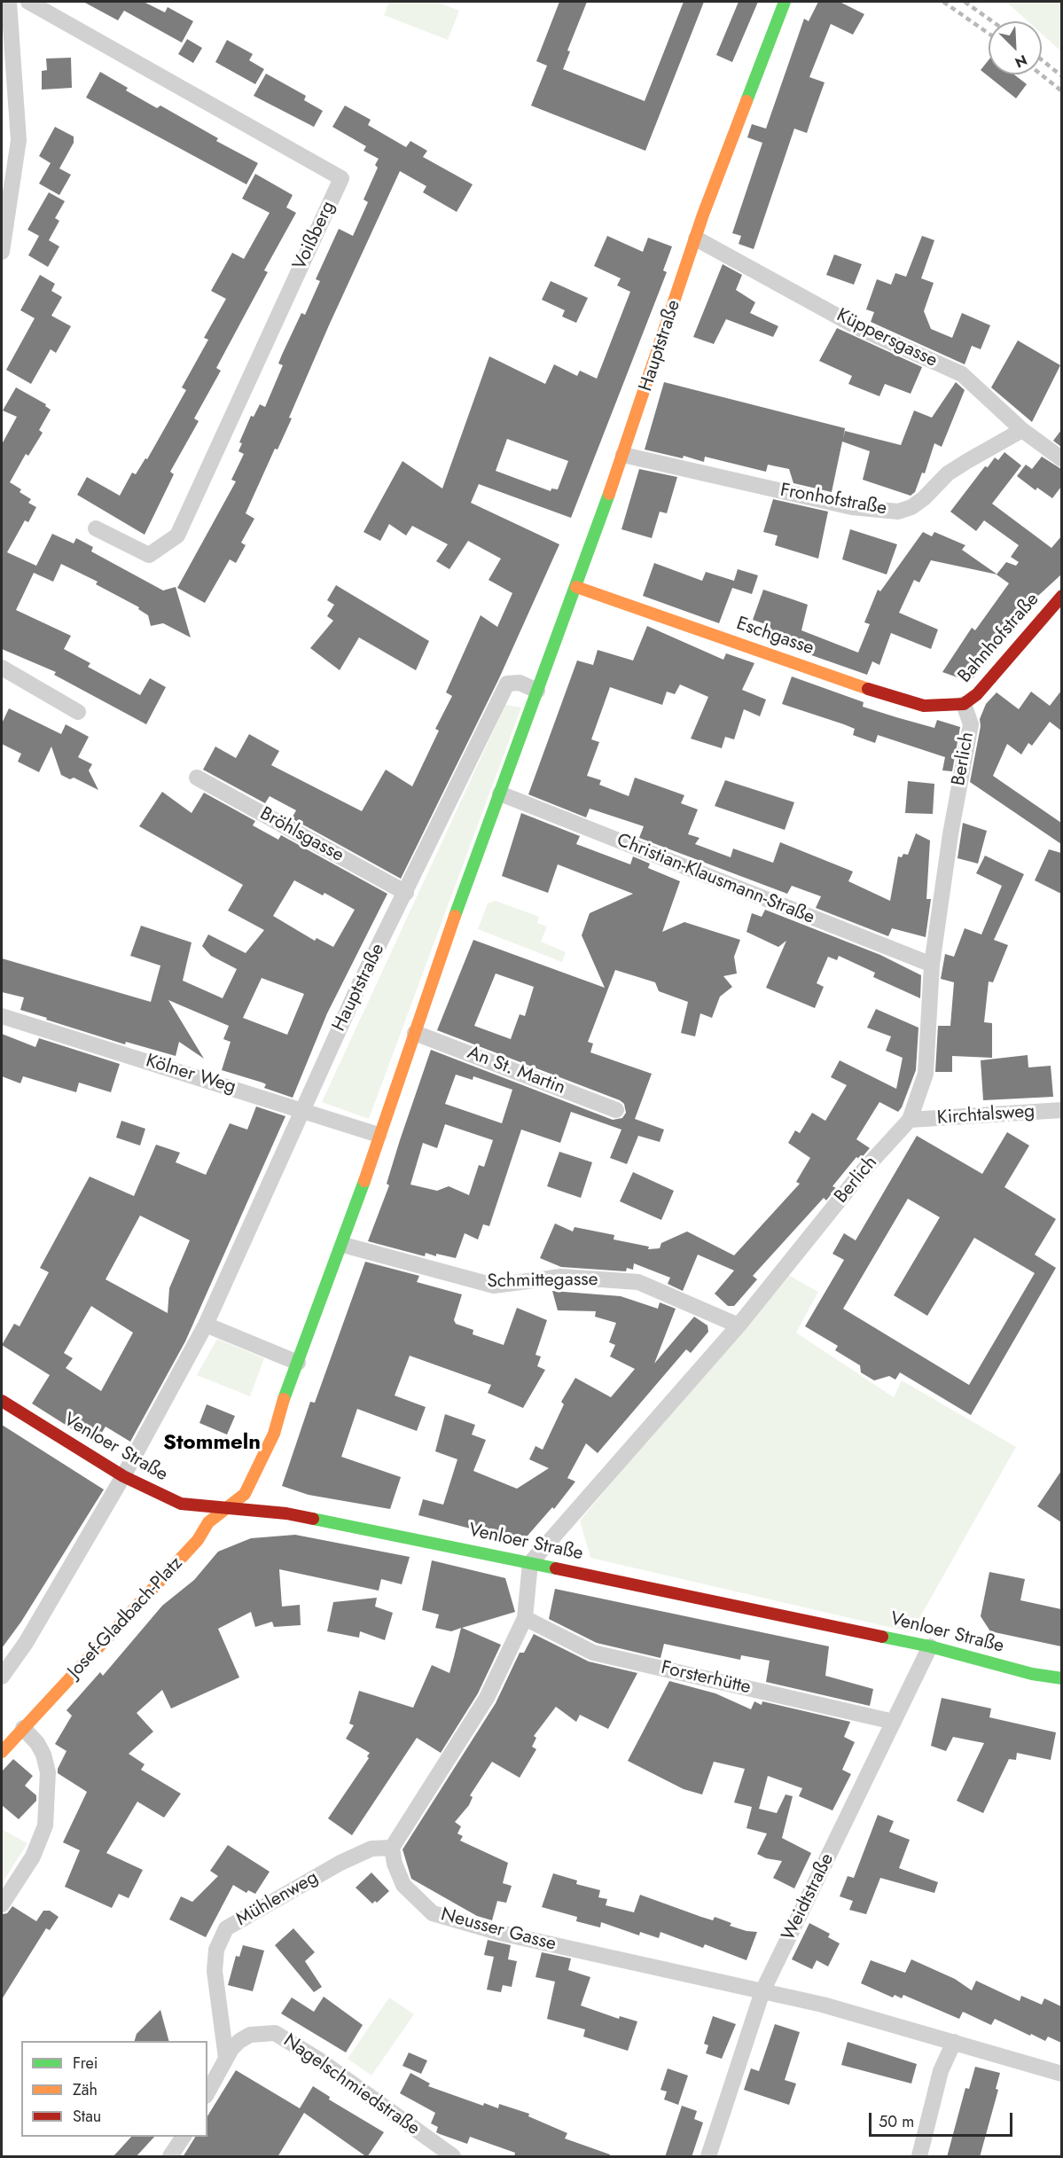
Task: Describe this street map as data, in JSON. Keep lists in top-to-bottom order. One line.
{"streets":{"street":["Voißberg","Küppersgasse","Hauptstraße","Fronhofstraße","Eschgasse","Bahnhofstraße","Berlich","Bröhlsgasse","Christian-Klausmann-Straße","An St. Martin","Kölner Weg","Kirchtalsweg","Schmittegasse","Venloer Straße","Josef-Gladbach-Platz","Forsterhütte","Weidtstraße","Mühlenweg","Neusser Gasse","Nagelschmiedstraße"]},"crossings":[["Küppersgasse","Hauptstraße"],["Küppersgasse","Fronhofstraße"],["Hauptstraße","Fronhofstraße"],["Hauptstraße","Eschgasse"],["Hauptstraße","Bröhlsgasse"],["Hauptstraße","Christian-Klausmann-Straße"],["Hauptstraße","An St. Martin"],["Hauptstraße","Kölner Weg"],["Hauptstraße","Schmittegasse"],["Hauptstraße","Venloer Straße"],["Hauptstraße","Josef-Gladbach-Platz"],["Eschgasse","Bahnhofstraße"],["Eschgasse","Berlich"],["Bahnhofstraße","Berlich"],["Berlich","Christian-Klausmann-Straße"],["Berlich","Kirchtalsweg"],["Berlich","Schmittegasse"],["Berlich","Venloer Straße"],["Venloer Straße","Josef-Gladbach-Platz"],["Venloer Straße","Weidtstraße"],["Forsterhütte","Weidtstraße"],["Weidtstraße","Neusser Gasse"],["Mühlenweg","Neusser Gasse"],["Mühlenweg","Nagelschmiedstraße"]],"districts":["Stommeln"],"legend":["Frei","Zäh","Stau"],"scale_bar":"50 m","north":"bottom right"}
